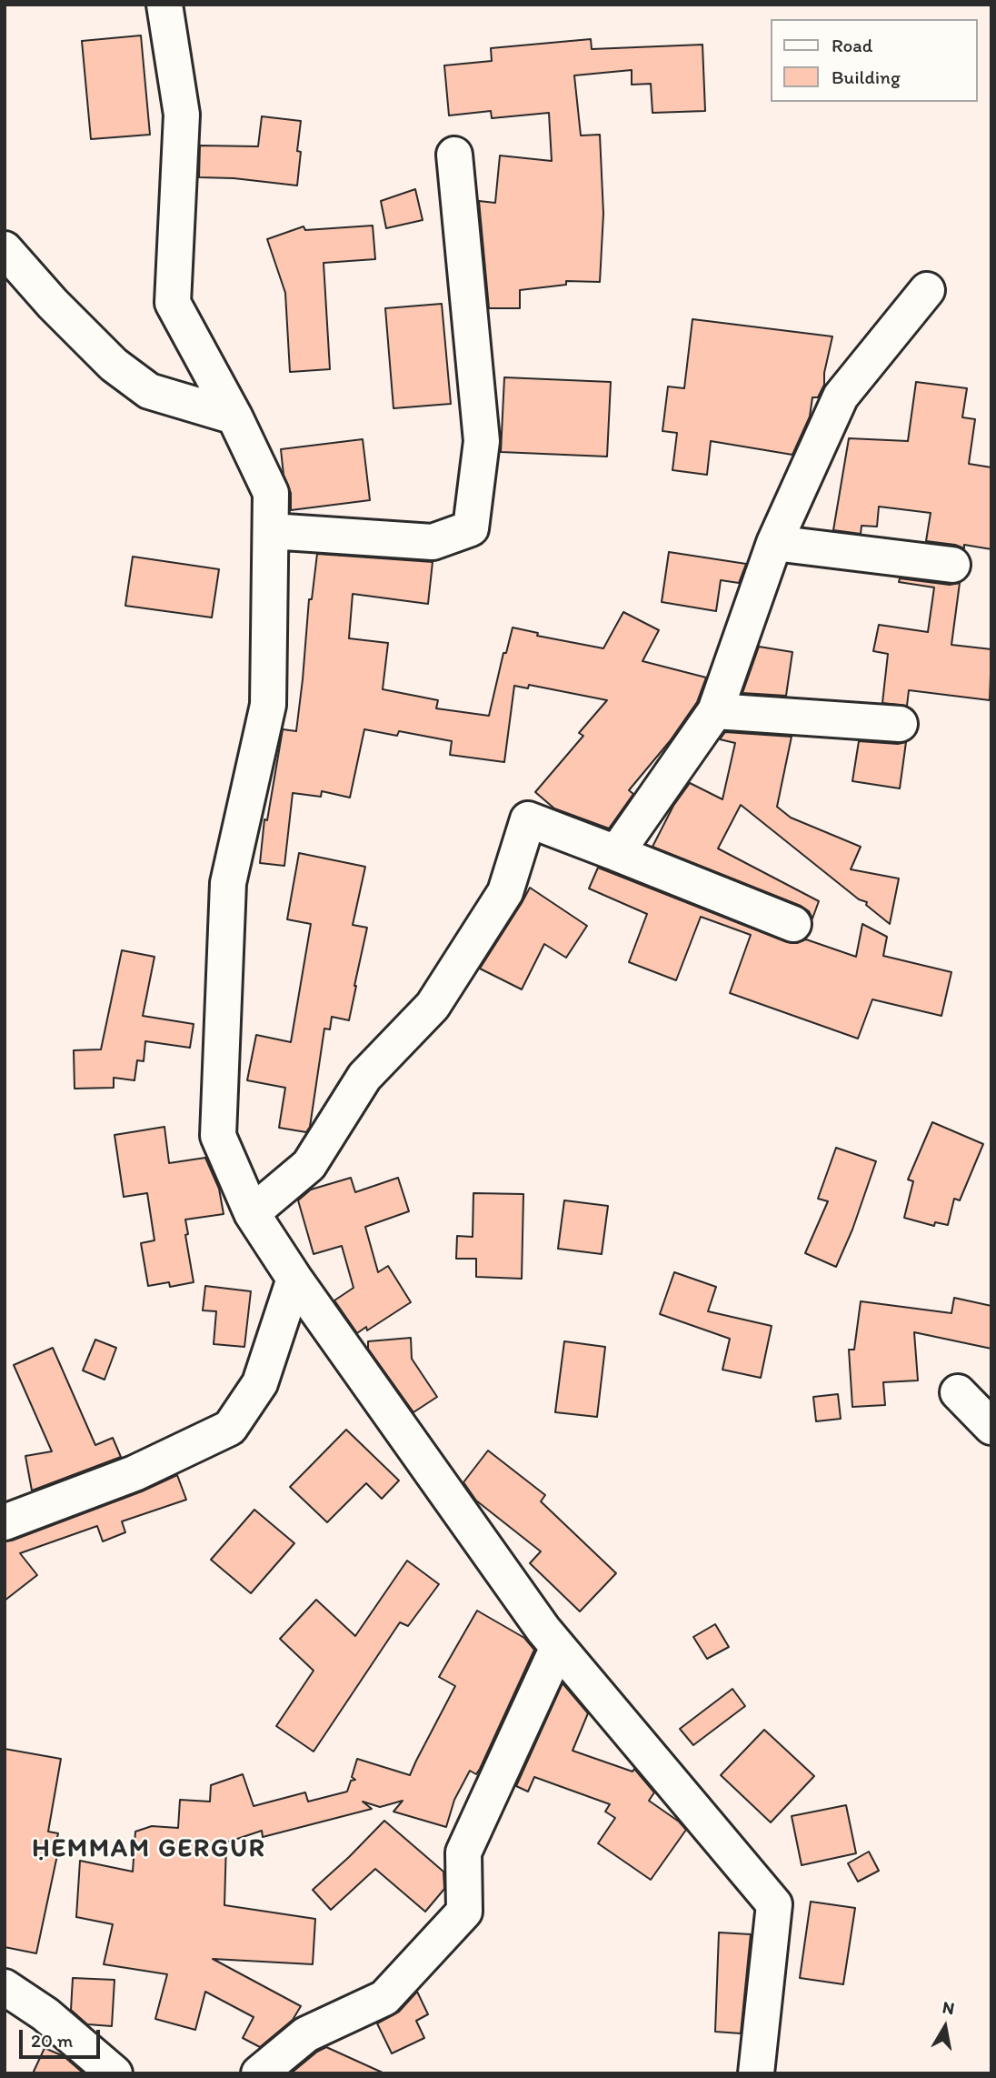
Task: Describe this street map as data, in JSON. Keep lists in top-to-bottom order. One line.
{"districts":["ḤEMMAM GERGUR"],"legend":["Road","Building"],"scale_bar":"20 m","north":"top"}
